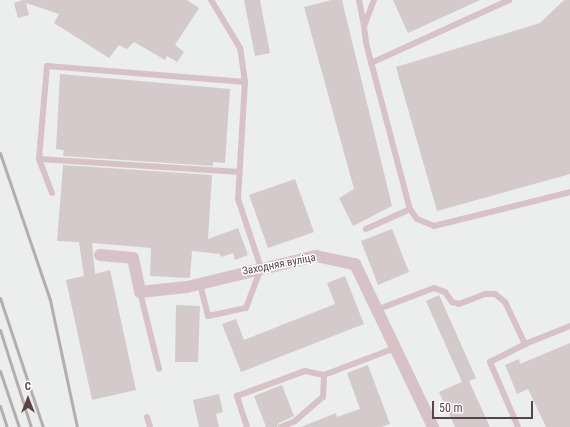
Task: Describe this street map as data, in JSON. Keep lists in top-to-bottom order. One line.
{"streets":{"street":["Заходняя вуліца"]},"scale_bar":"50 m","north":"top"}
